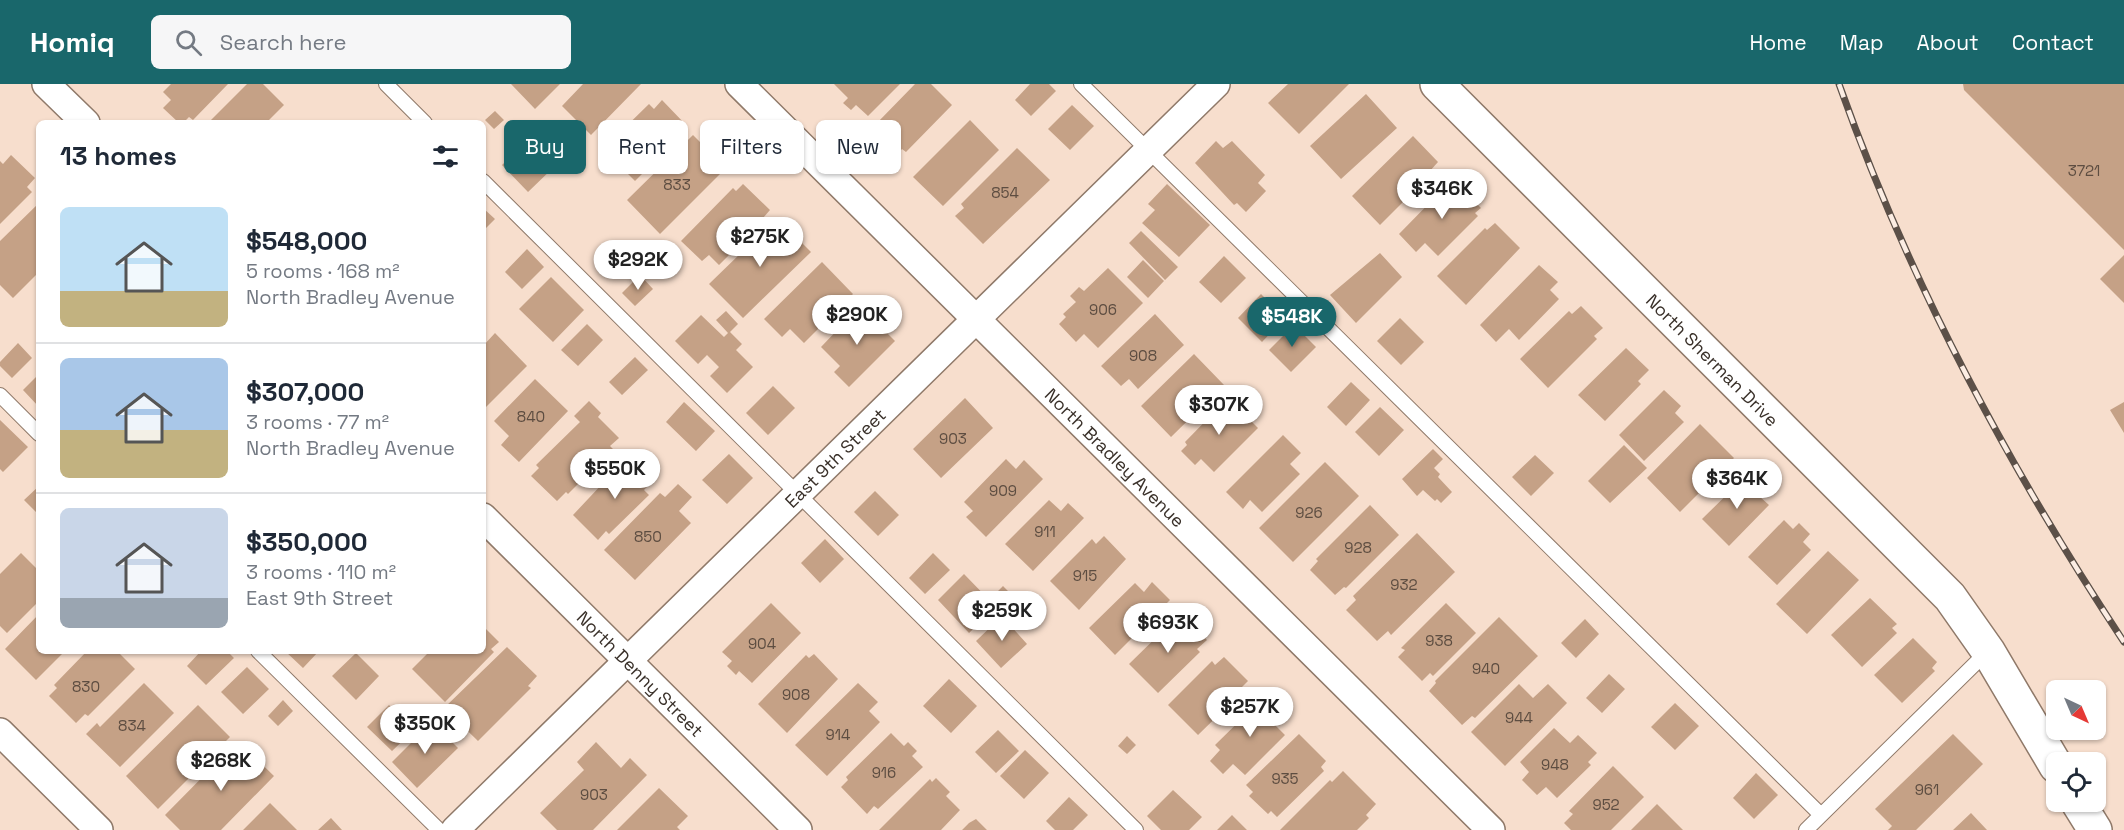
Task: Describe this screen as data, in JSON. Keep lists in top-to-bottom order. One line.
{"streets":{"main road":["North Sherman Drive"],"street":["North Bradley Avenue","East 9th Street","North Denny Street"]},"crossings":[["North Bradley Avenue","East 9th Street"],["East 9th Street","North Denny Street"]],"house_numbers":["3721","833","854","906","908","840","903","909","926","911","850","928","915","932","938","904","940","830","908","944","834","914","948","916","935","961","903","952"],"north":"bottom right","page":{"header":"Homiq","search":"Search here","nav":["Home","Map","About","Contact"],"chip":["Buy","Rent","Filters","New"],"heading":"13 homes","price":["$346K","$275K","$292K","$290K","$548K","$307K","$550K","$364K","$259K","$693K","$257K","$350K","$268K"],"list":[{"name":"$548,000","note":"5 rooms · 168 m² · North Bradley Avenue"},{"name":"$307,000","note":"3 rooms · 77 m² · North Bradley Avenue"},{"name":"$350,000","note":"3 rooms · 110 m² · East 9th Street"}]}}
